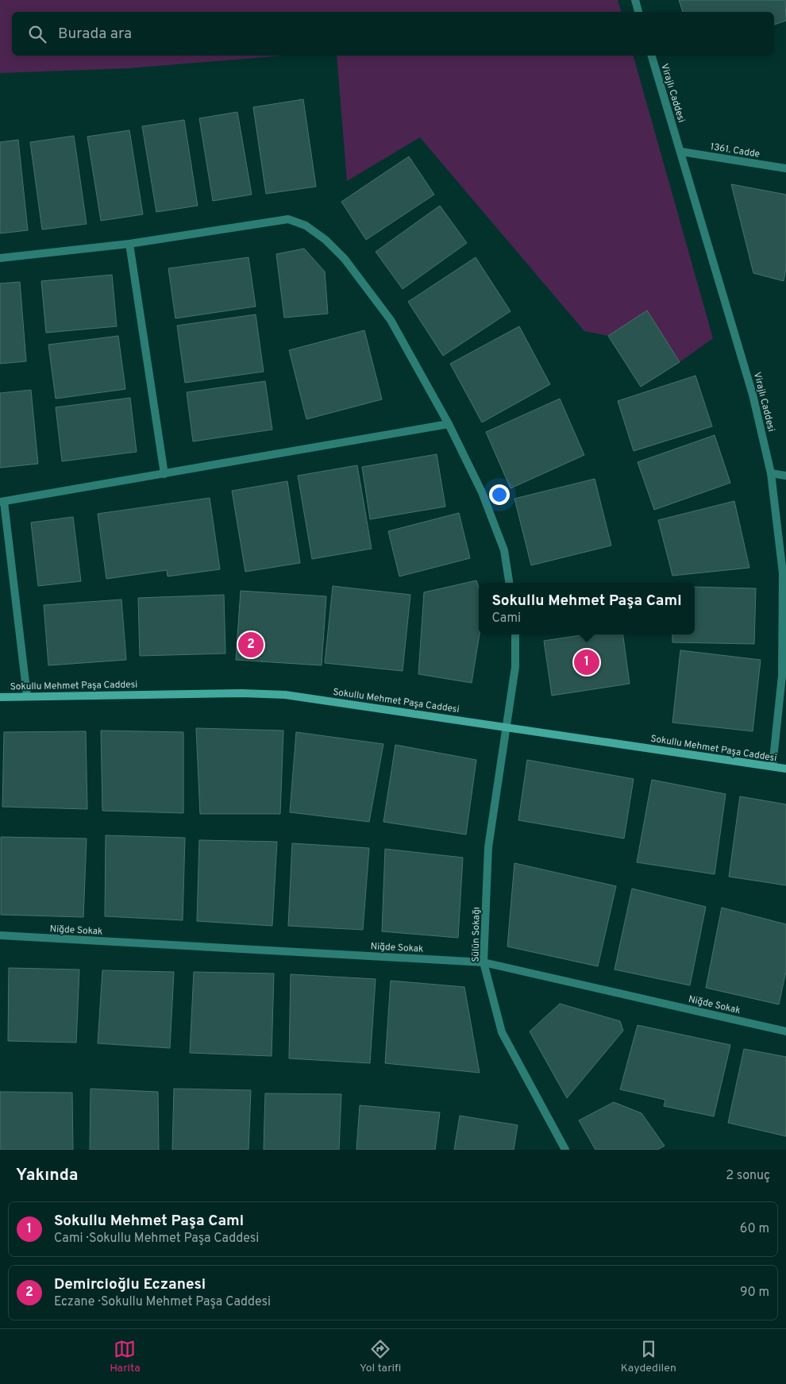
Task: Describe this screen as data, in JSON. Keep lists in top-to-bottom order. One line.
{"streets":{"main road":["Sokullu Mehmet Paşa Caddesi"],"street":["Virajlı Caddesi","1361. Cadde","Niğde Sokak","Sülün Sokağı"]},"crossings":[["Virajlı Caddesi","1361. Cadde"],["Virajlı Caddesi","Sokullu Mehmet Paşa Caddesi"],["Sokullu Mehmet Paşa Caddesi","Sülün Sokağı"],["Niğde Sokak","Sülün Sokağı"]],"page":{"search":"Burada ara","popup":["Sokullu Mehmet Paşa Cami","Cami"],"pins":["2","1"],"heading":["Yakında","2 sonuç"],"list":[{"mark":"1","name":"Sokullu Mehmet Paşa Cami","note":"Cami · Sokullu Mehmet Paşa Caddesi","value":"60 m"},{"mark":"2","name":"Demircioğlu Eczanesi","note":"Eczane · Sokullu Mehmet Paşa Caddesi","value":"90 m"}],"nav":["Harita","Yol tarifi","Kaydedilen"]}}
